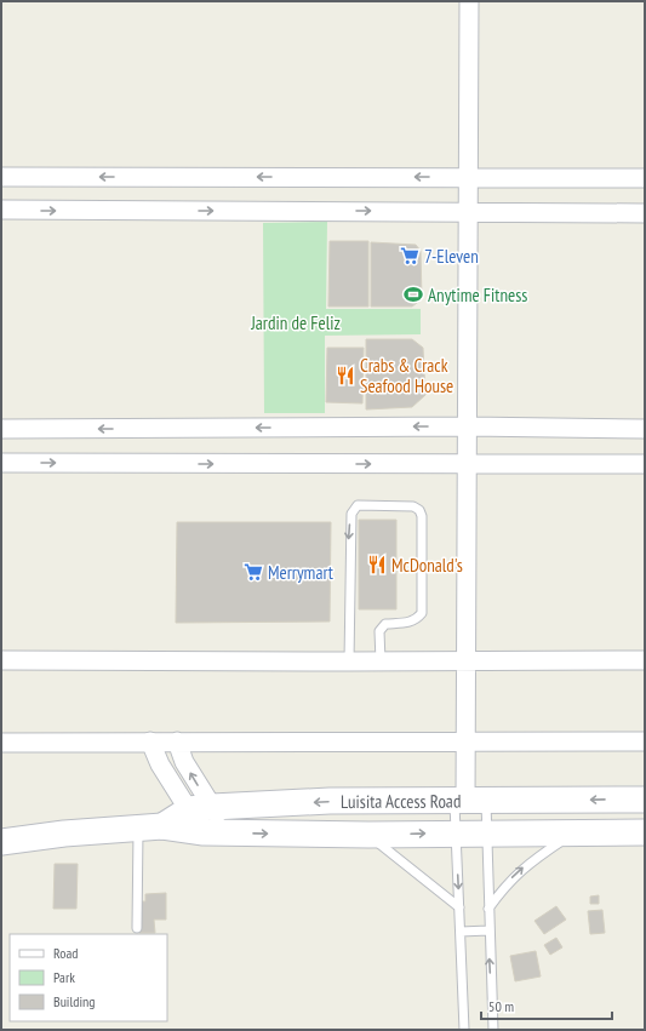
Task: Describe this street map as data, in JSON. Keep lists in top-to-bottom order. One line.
{"streets":{"main road":["Luisita Access Road"]},"parks":["Jardin de Feliz"],"places":{"supermarket":["7-Eleven","Merrymart"],"sports":["Anytime Fitness"],"restaurant":["Crabs & Crack Seafood House","McDonald's"]},"legend":["Road","Park","Building"],"scale_bar":"50 m"}
